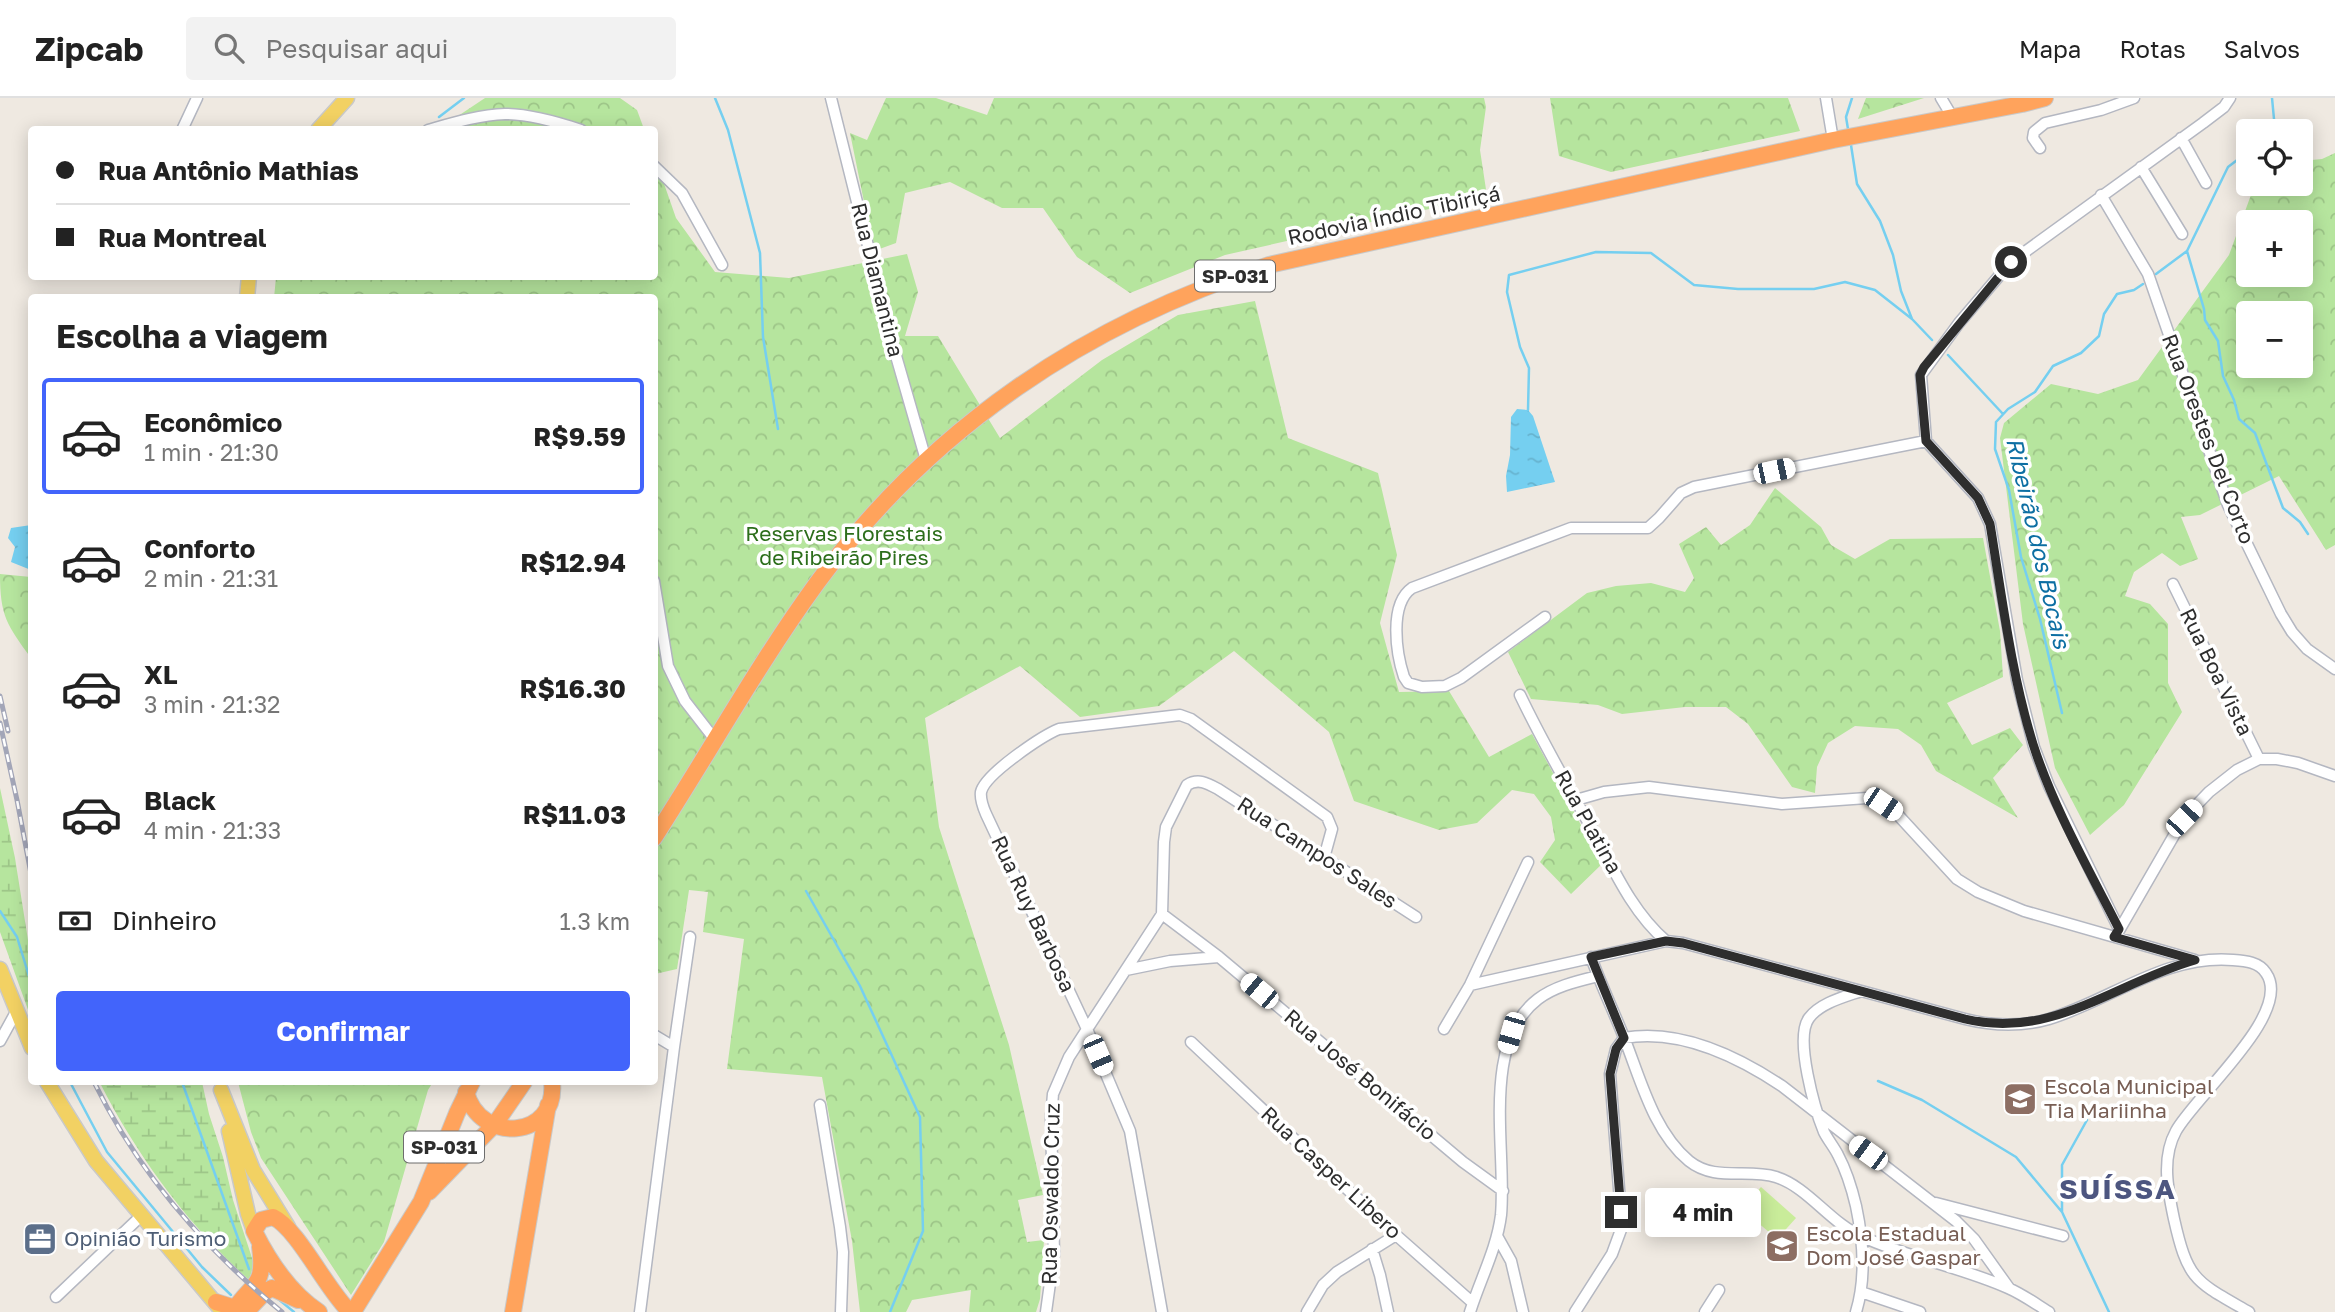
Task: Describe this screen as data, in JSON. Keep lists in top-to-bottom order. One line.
{"streets":{"highway":["Rodovia Índio Tibiriçá","SP-031"],"street":["Rua Diamantina","Rua Orestes Del Corto","Rua Boa Vista","Rua Platina","Rua Campos Sales","Rua Ruy Barbosa","Rua José Bonifácio","Rua Casper Libero","Rua Oswaldo Cruz"]},"crossings":[["Rodovia Índio Tibiriçá","Rua Diamantina"],["Rua Campos Sales","Rua Ruy Barbosa"],["Rua Campos Sales","Rua José Bonifácio"],["Rua Campos Sales","Rua Oswaldo Cruz"],["Rua Ruy Barbosa","Rua Oswaldo Cruz"],["Rua José Bonifácio","Rua Oswaldo Cruz"]],"districts":["SUÍSSA"],"water":["Ribeirão dos Bocais"],"parks":["Reservas Florestais de Ribeirão Pires"],"places":{"school or university":["Escola Municipal Tia Mariinha","Escola Estadual Dom José Gaspar"],"office":["Opinião Turismo"]},"page":{"header":"Zipcab","search":"Pesquisar aqui","nav":["Mapa","Rotas","Salvos"],"map_buttons":["+","−"],"banner":["Rua Antônio Mathias","Rua Montreal"],"heading":"Escolha a viagem","list":[{"name":"Econômico","note":"1 min · 21:30","value":"R$9.59"},{"name":"Conforto","note":"2 min · 21:31","value":"R$12.94"},{"name":"XL","note":"3 min · 21:32","value":"R$16.30"},{"name":"Black","note":"4 min · 21:33","value":"R$11.03"}],"pay":["Dinheiro","1.3 km"],"buttons":"Confirmar","bubble":"4 min"}}
